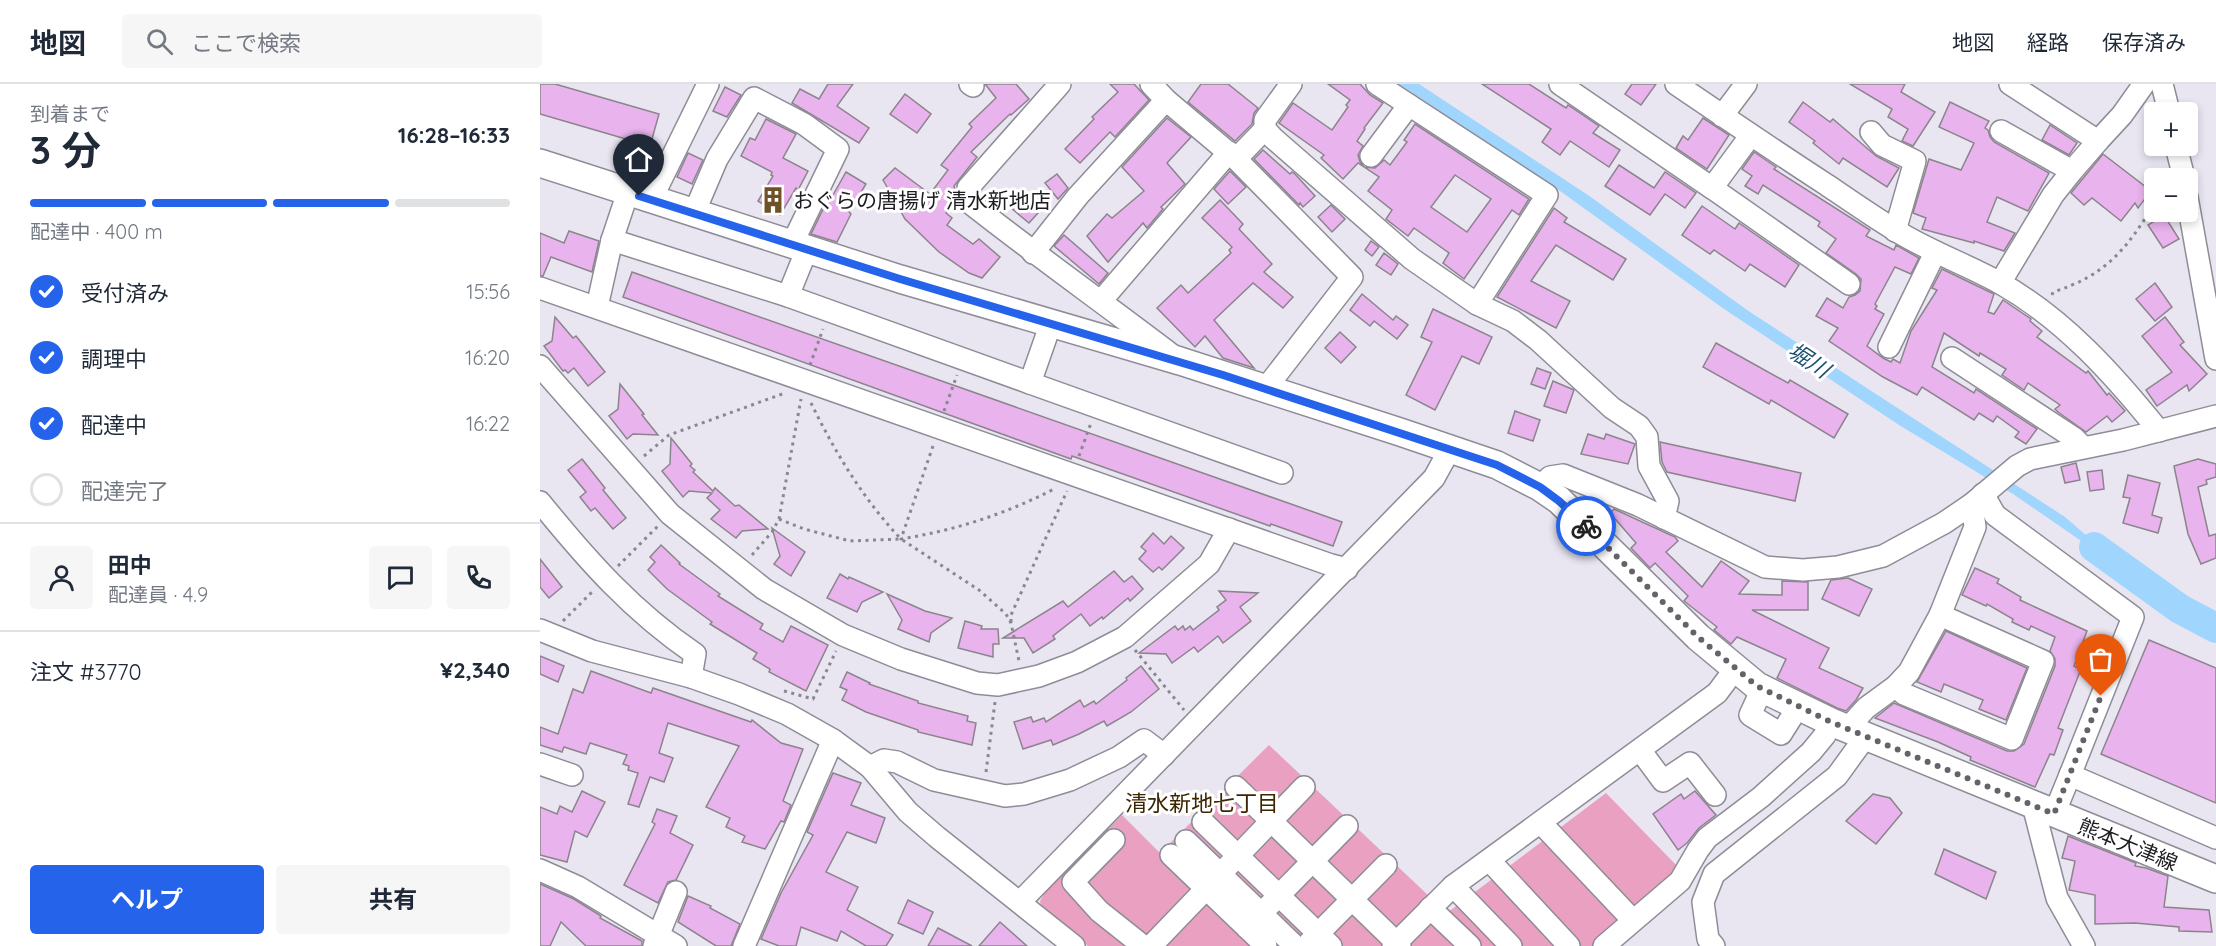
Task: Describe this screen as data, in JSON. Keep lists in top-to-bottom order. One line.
{"streets":{"main road":["熊本大津線"]},"districts":["清水新地七丁目"],"water":["堀川"],"places":{"building":["おぐらの唐揚げ 清水新地店"]},"page":{"header":"地図","search":"ここで検索","nav":["地図","経路","保存済み"],"heading":["3 分","到着まで","16:28–16:33"],"panel":["田中","配達員 · 4.9","注文 #3770","¥2,340"],"map_buttons":["+","−"],"bar":"配達中 · 400 m","list":[["受付済み","15:56"],["調理中","16:20"],["配達中","16:22"],"配達完了"],"buttons":["ヘルプ","共有"]}}
